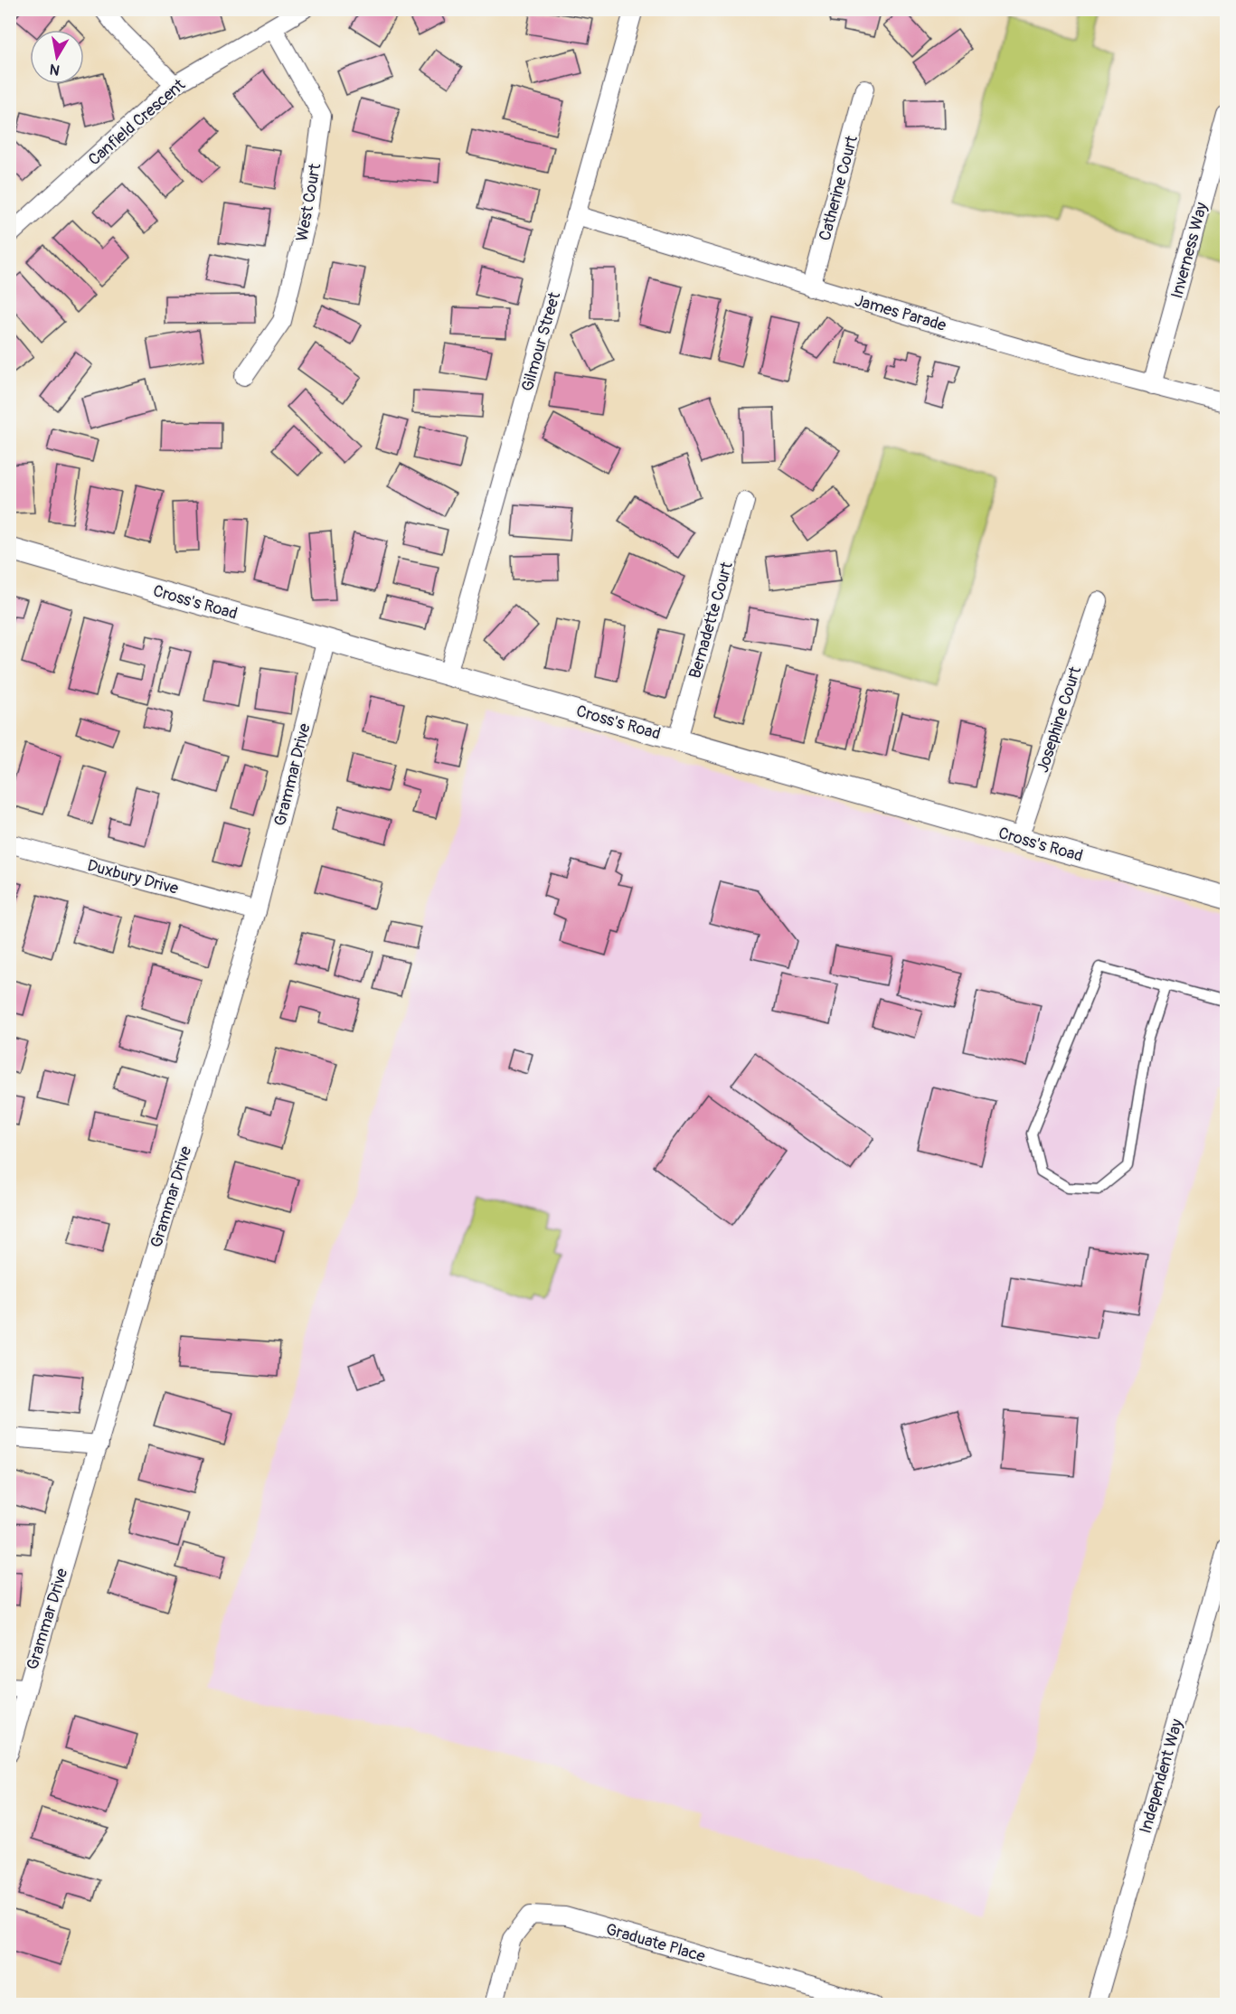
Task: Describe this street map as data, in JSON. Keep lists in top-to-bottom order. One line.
{"streets":{"street":["Canfield Crescent","Catherine Court","West Court","Inverness Way","James Parade","Gilmour Street","Cross's Road","Bernadette Court","Josephine Court","Grammar Drive","Duxbury Drive","Independent Way","Graduate Place"]},"crossings":[["Canfield Crescent","West Court"],["Catherine Court","James Parade"],["Inverness Way","James Parade"],["James Parade","Gilmour Street"],["Gilmour Street","Cross's Road"],["Cross's Road","Bernadette Court"],["Cross's Road","Josephine Court"],["Cross's Road","Grammar Drive"],["Grammar Drive","Duxbury Drive"]],"north":"bottom"}
